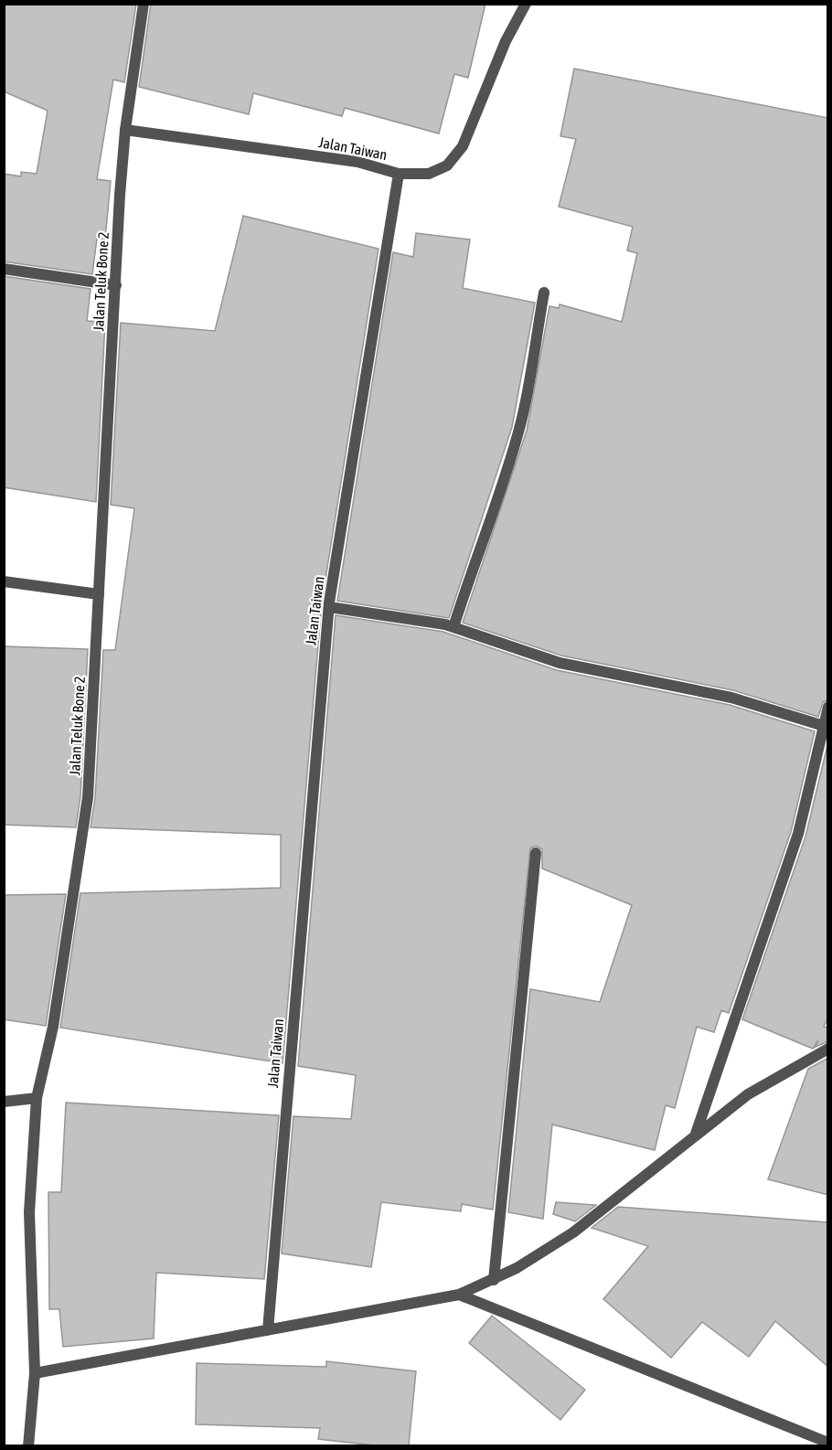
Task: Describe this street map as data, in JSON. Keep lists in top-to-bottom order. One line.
{"streets":{"street":["Jalan Taiwan","Jalan Teluk Bone 2"]},"crossings":[["Jalan Taiwan","Jalan Teluk Bone 2"]]}
